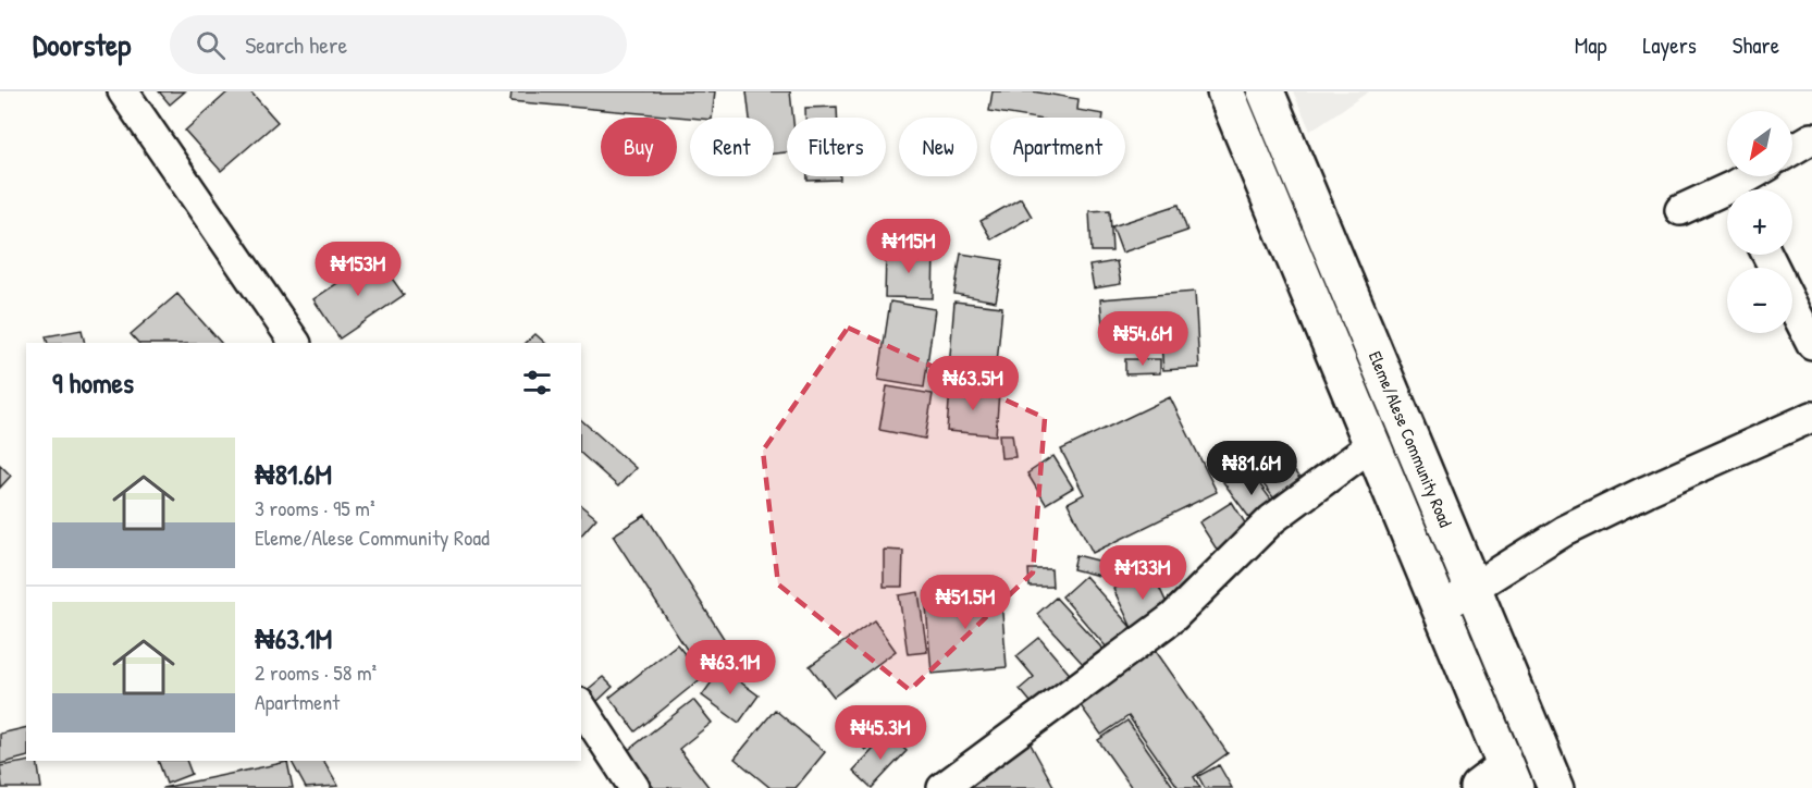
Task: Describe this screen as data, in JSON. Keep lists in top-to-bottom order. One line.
{"streets":{"main road":["Eleme/Alese Community Road"]},"north":"bottom left","page":{"header":"Doorstep","search":"Search here","nav":["Map","Layers","Share"],"map_buttons":["+","−"],"chip":["Buy","Rent","Filters","New","Apartment"],"price":["₦115M","₦153M","₦54.6M","₦63.5M","₦81.6M","₦133M","₦51.5M","₦63.1M","₦45.3M"],"heading":"9 homes","list":[{"name":"₦81.6M","note":"3 rooms · 95 m² · Eleme/Alese Community Road"},{"name":"₦63.1M","note":"2 rooms · 58 m² · Apartment"}]}}
